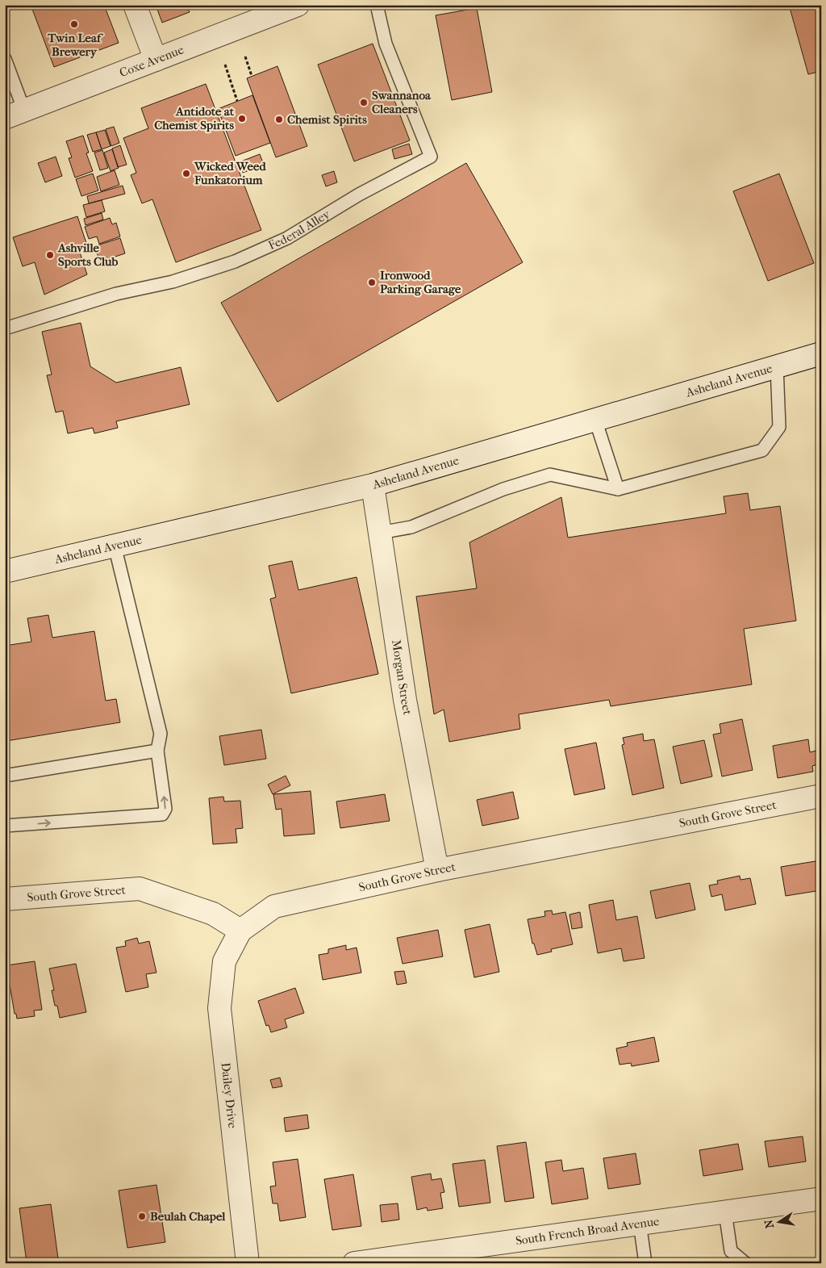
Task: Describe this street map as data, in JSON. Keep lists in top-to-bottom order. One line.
{"streets":{"street":["Coxe Avenue","Asheland Avenue","Morgan Street","South Grove Street","Dailey Drive","South French Broad Avenue"],"lane":["Federal Alley"]},"crossings":[["Asheland Avenue","Morgan Street"],["Morgan Street","South Grove Street"],["South Grove Street","Dailey Drive"]],"places":["Twin Leaf Brewery","Swannanoa Cleaners","Antidote at Chemist Spirits","Chemist Spirits","Wicked Weed Funkatorium","Ashville Sports Club","Ironwood Parking Garage","Beulah Chapel"],"north":"left"}
